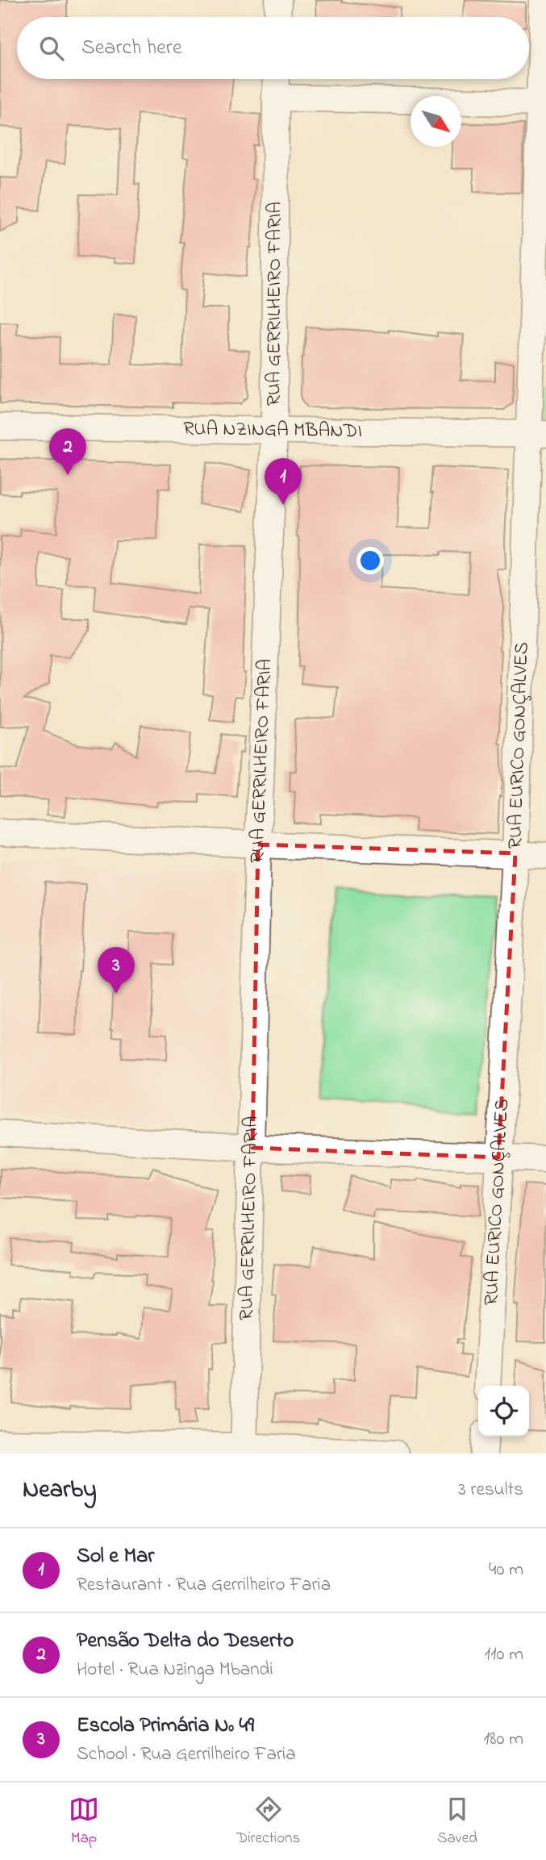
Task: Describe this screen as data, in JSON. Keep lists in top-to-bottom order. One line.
{"streets":{"street":["RUA GERRILHEIRO FARIA","RUA NZINGA MBANDI","RUA EURICO GONÇALVES"]},"crossings":[["RUA GERRILHEIRO FARIA","RUA NZINGA MBANDI"],["RUA NZINGA MBANDI","RUA EURICO GONÇALVES"]],"north":"bottom right","page":{"search":"Search here","pins":["2","1","3"],"heading":["Nearby","3 results"],"list":[{"mark":"1","name":"Sol e Mar","note":"Restaurant · Rua Gerrilheiro Faria","value":"40 m"},{"mark":"2","name":"Pensão Delta do Deserto","note":"Hotel · Rua Nzinga Mbandi","value":"110 m"},{"mark":"3","name":"Escola Primária Nº 49","note":"School · Rua Gerrilheiro Faria","value":"180 m"}],"nav":["Map","Directions","Saved"]}}
